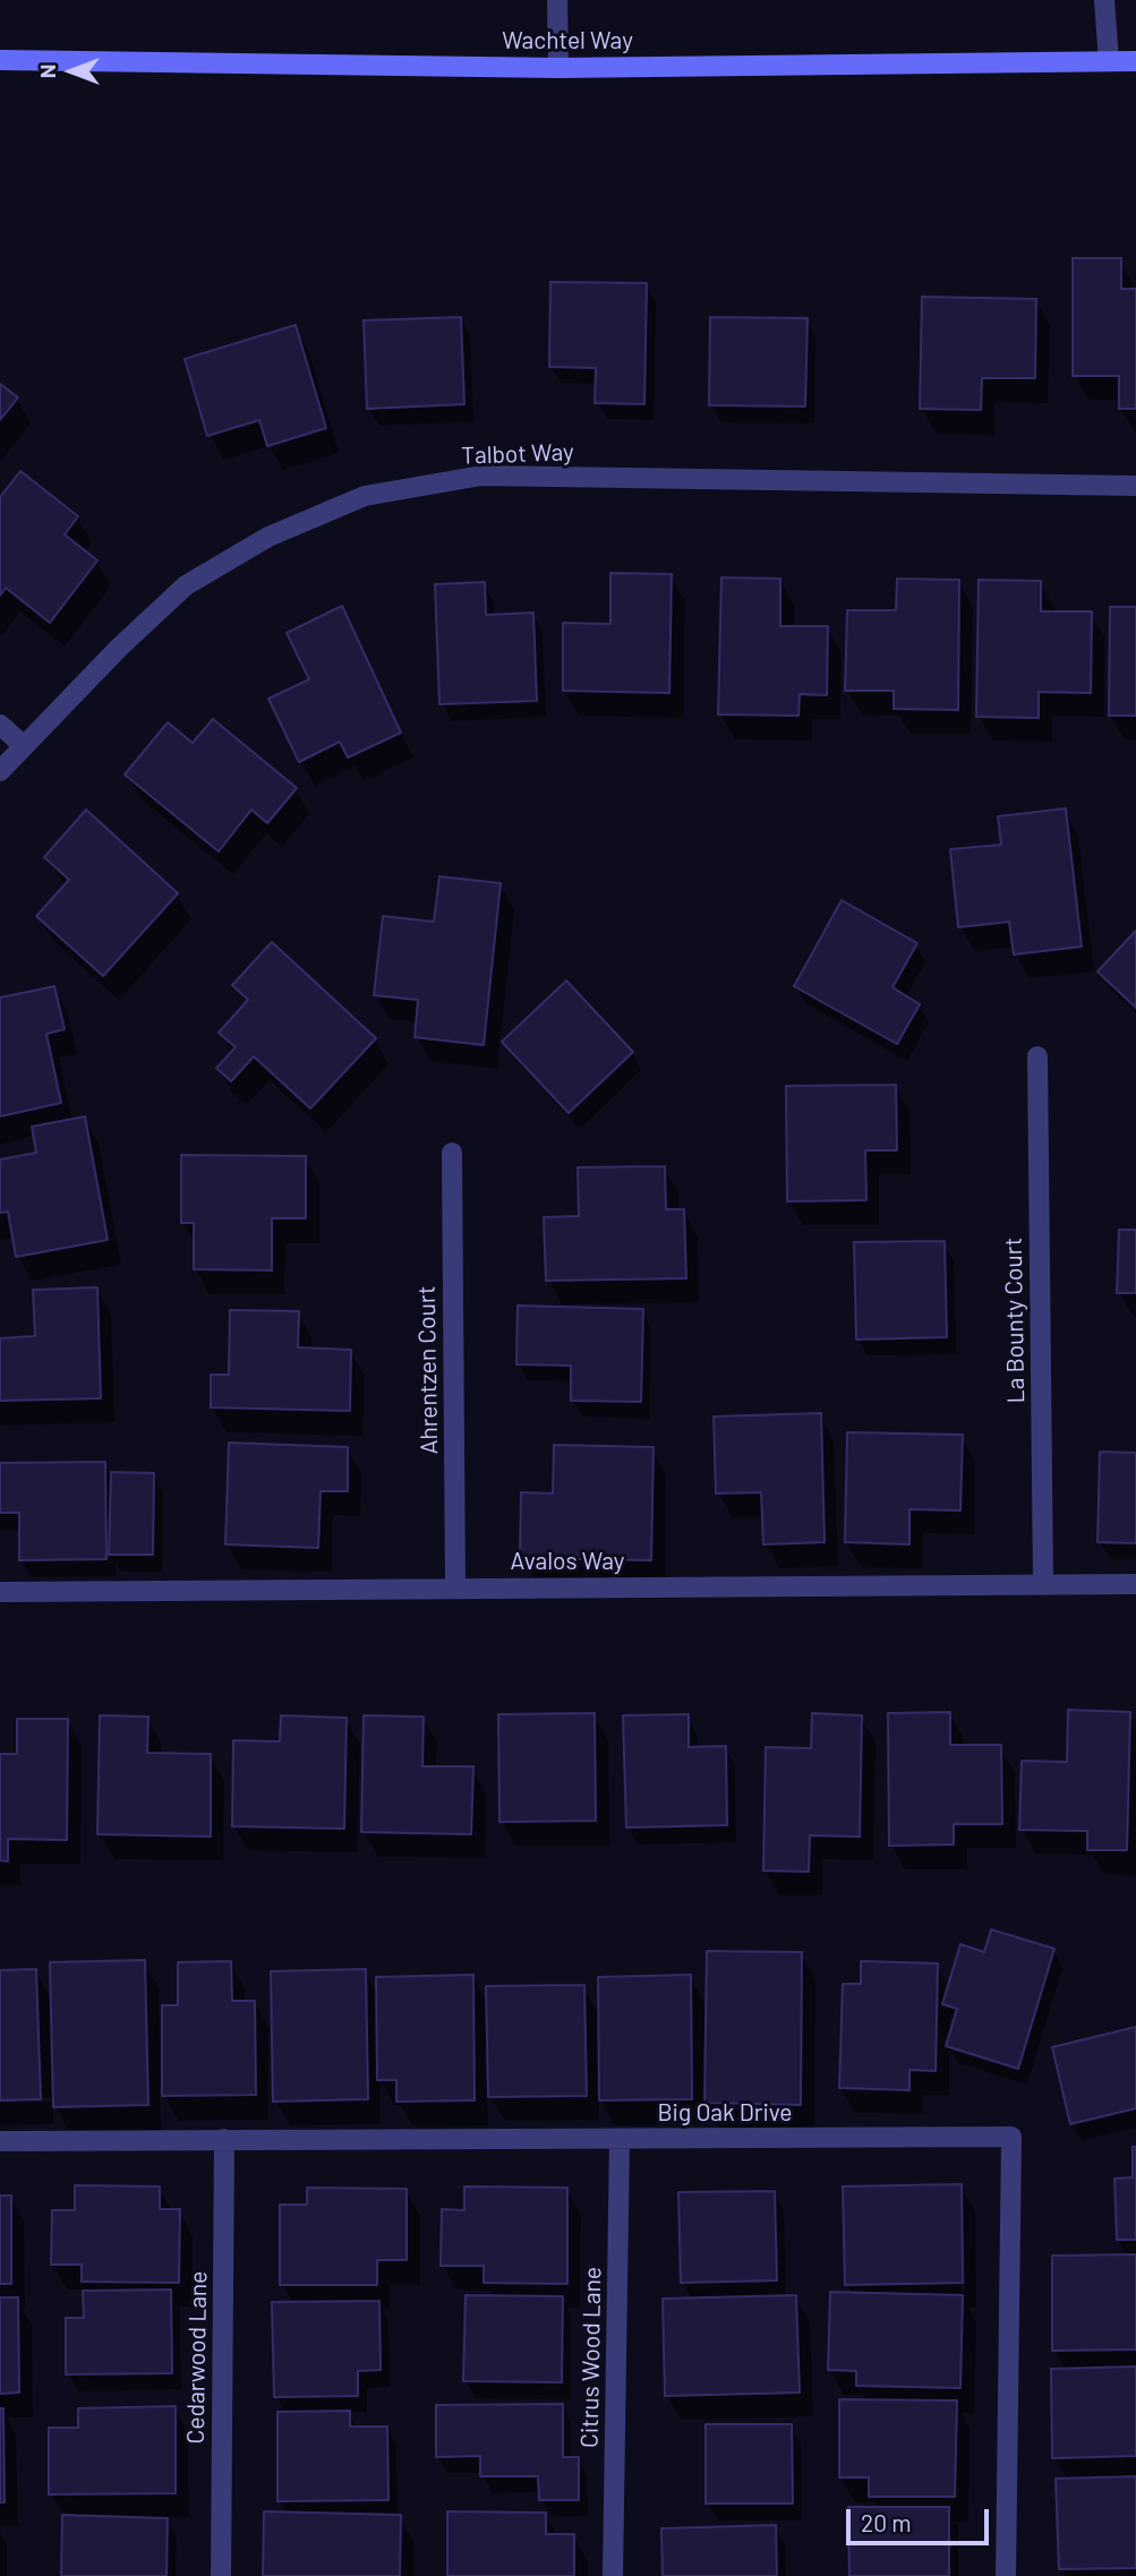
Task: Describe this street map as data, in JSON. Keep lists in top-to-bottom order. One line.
{"streets":{"main road":["Wachtel Way"],"street":["Talbot Way","La Bounty Court","Ahrentzen Court","Avalos Way","Big Oak Drive","Cedarwood Lane","Citrus Wood Lane"]},"crossings":[["La Bounty Court","Avalos Way"],["Ahrentzen Court","Avalos Way"],["Big Oak Drive","Cedarwood Lane"],["Big Oak Drive","Citrus Wood Lane"]],"scale_bar":"20 m","north":"left"}
